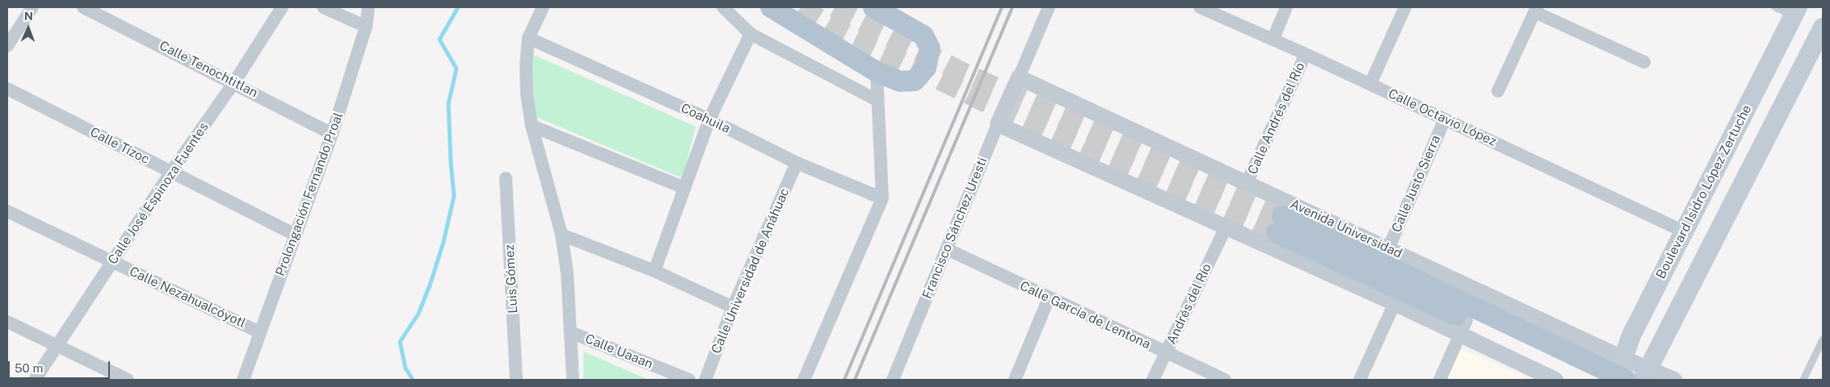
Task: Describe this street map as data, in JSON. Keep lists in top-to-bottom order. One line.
{"streets":{"main road":["Boulevard Isidro López Zertuche","Avenida Universidad"],"street":["Calle Tenochtitlan","Calle Octavio López","Coahuila","Calle Andrés del Río","Calle Tízoc","Calle Justo Sierra","Calle José Espinoza Fuentes","Prolongación Fernando Proal","Francisco Sánchez Uresti","Calle Universidad de Anáhuac","Luis Gómez","Calle Nezahualcóyotl","Andrés del Río","Calle García de Lentona","Calle Uaaan"]},"crossings":[["Calle Tenochtitlan","Calle José Espinoza Fuentes"],["Calle Tenochtitlan","Prolongación Fernando Proal"],["Calle Octavio López","Calle Andrés del Río"],["Calle Octavio López","Calle Justo Sierra"],["Calle Octavio López","Boulevard Isidro López Zertuche"],["Coahuila","Calle Universidad de Anáhuac"],["Calle Andrés del Río","Avenida Universidad"],["Calle Tízoc","Calle José Espinoza Fuentes"],["Calle Tízoc","Prolongación Fernando Proal"],["Calle Justo Sierra","Avenida Universidad"],["Boulevard Isidro López Zertuche","Avenida Universidad"],["Calle José Espinoza Fuentes","Calle Nezahualcóyotl"],["Prolongación Fernando Proal","Calle Nezahualcóyotl"],["Francisco Sánchez Uresti","Avenida Universidad"],["Francisco Sánchez Uresti","Calle García de Lentona"],["Avenida Universidad","Andrés del Río"],["Andrés del Río","Calle García de Lentona"]],"scale_bar":"50 m","north":"top"}
